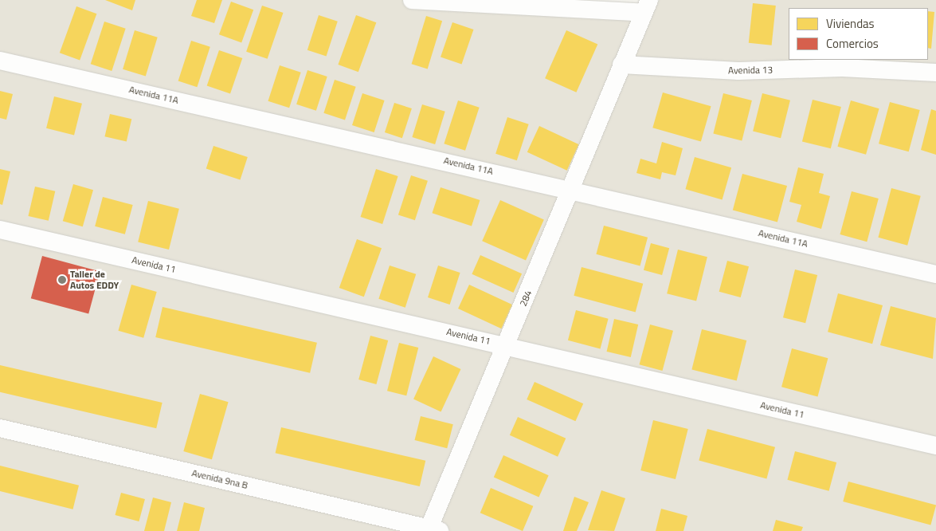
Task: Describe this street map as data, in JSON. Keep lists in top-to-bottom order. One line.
{"streets":{"street":["Avenida 13","Avenida 11A","Avenida 11","284","Avenida 9na B"]},"crossings":[["Avenida 13","284"],["Avenida 11A","284"],["Avenida 11","284"],["284","Avenida 9na B"]],"places":["Taller de Autos EDDY"],"legend":["Viviendas","Comercios"]}
